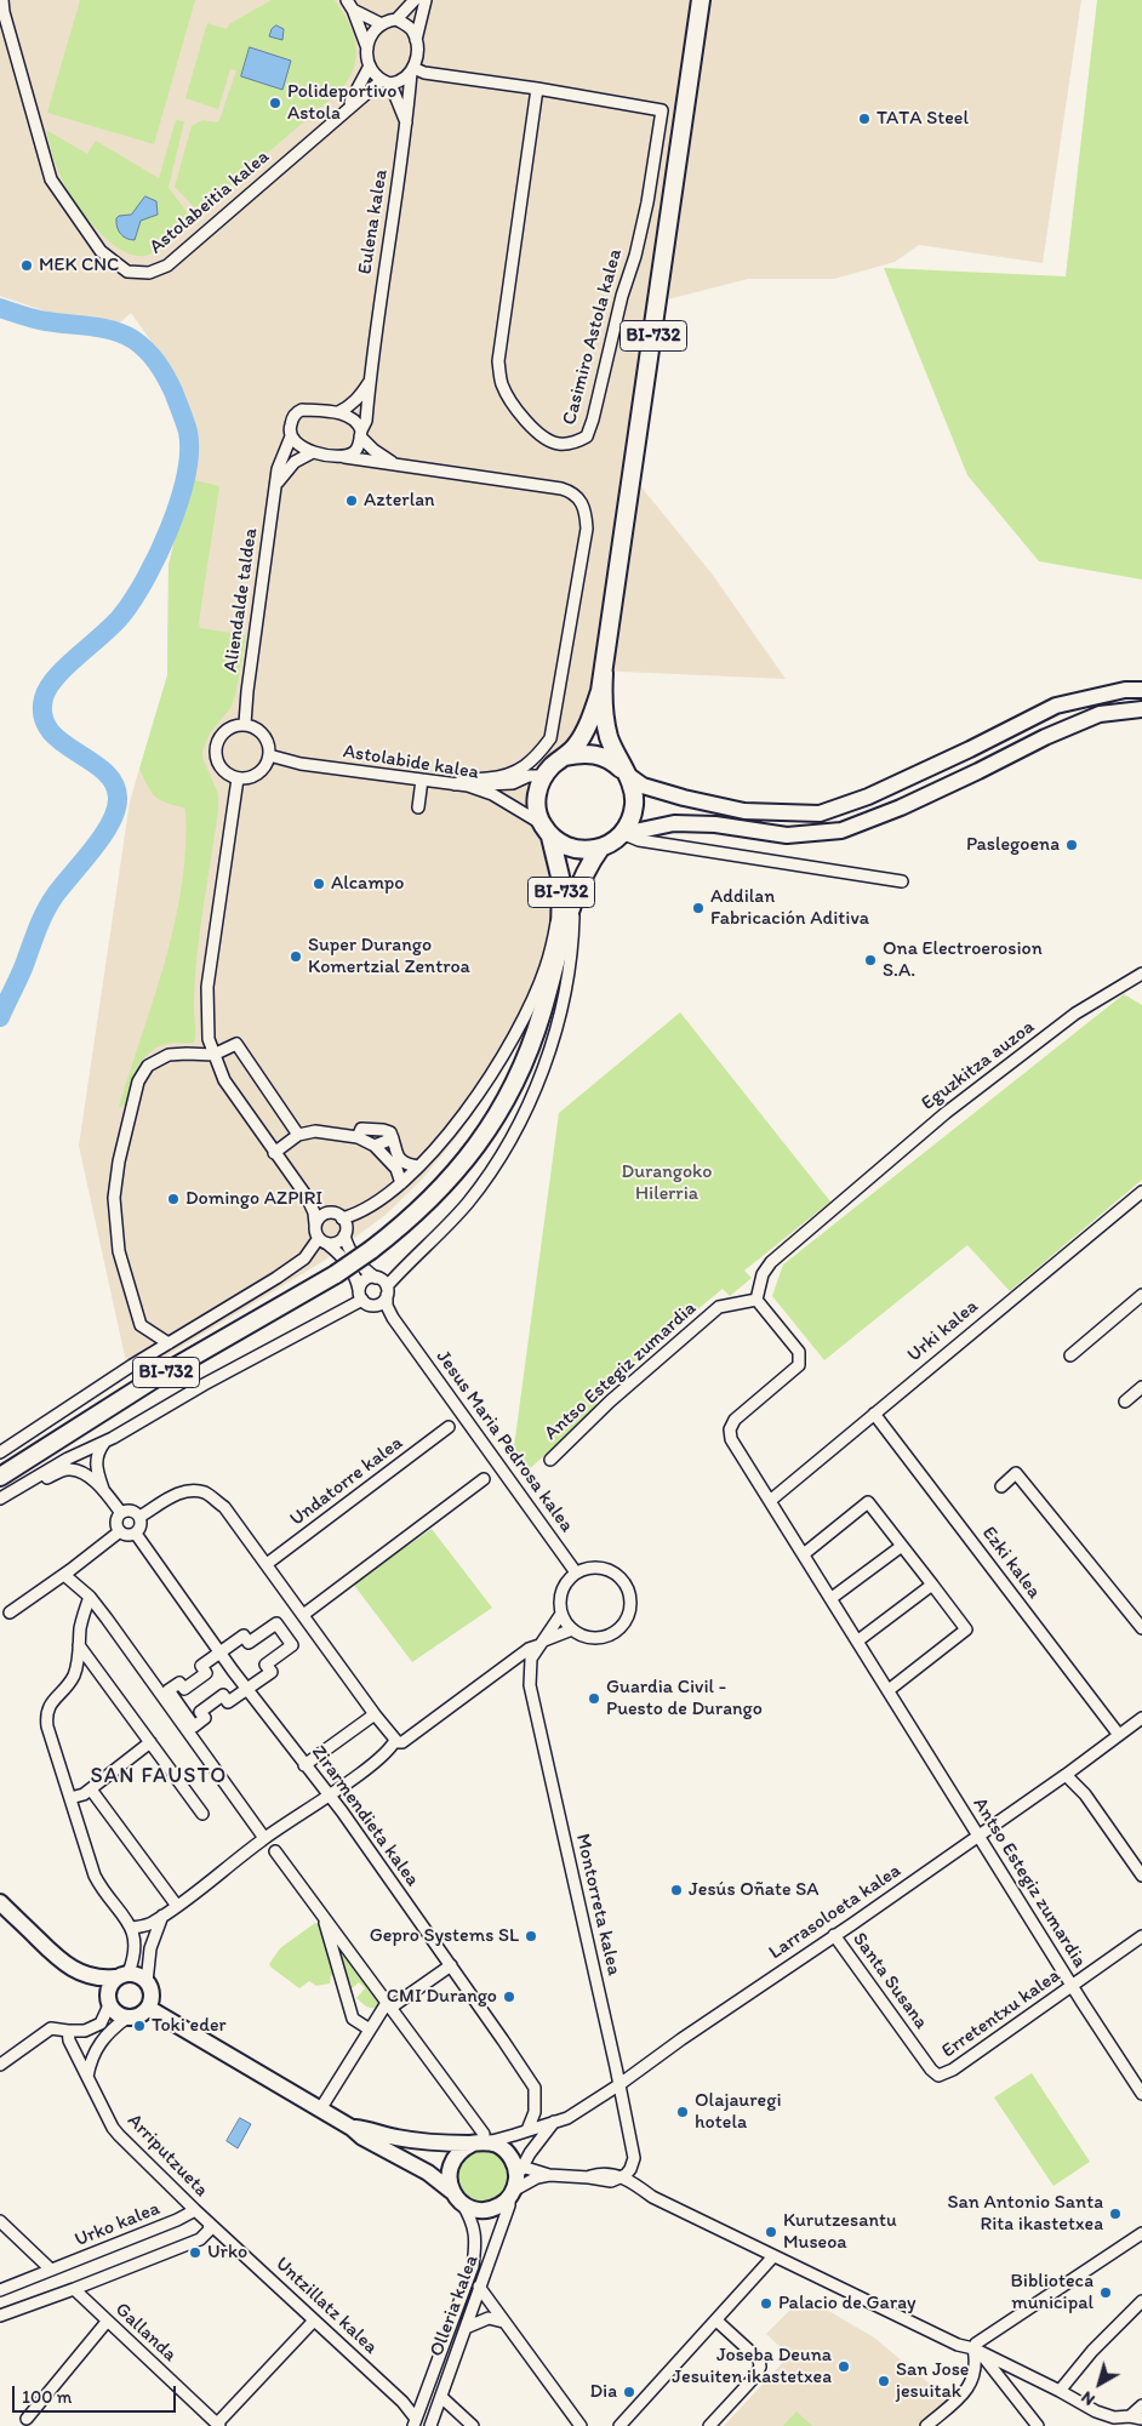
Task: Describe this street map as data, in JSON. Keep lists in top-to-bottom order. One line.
{"streets":{"main road":["BI-732"],"street":["Astolabeitia kalea","Eulena kalea","Casimiro Astola kalea","Aliendalde taldea","Astolabide kalea","Eguzkitza auzoa","Urki kalea","Antso Estegiz zumardia","Jesus Maria Pedrosa kalea","Undatorre kalea","Ezki kalea","Zirarmendieta kalea","Montorreta kalea","Larrasoloeta kalea","Santa Susana","Erretentxu kalea","Arriputzueta","Urko kalea","Untzillatz kalea","Olleria kalea","Gallanda"]},"crossings":[["Astolabeitia kalea","Eulena kalea"],["Astolabeitia kalea","Casimiro Astola kalea"],["Eulena kalea","Casimiro Astola kalea"],["BI-732","Astolabide kalea"],["Aliendalde taldea","Astolabide kalea"],["Eguzkitza auzoa","Antso Estegiz zumardia"],["Urki kalea","Antso Estegiz zumardia"],["Urki kalea","Ezki kalea"],["Antso Estegiz zumardia","Larrasoloeta kalea"],["Antso Estegiz zumardia","Erretentxu kalea"],["Jesus Maria Pedrosa kalea","Montorreta kalea"],["Ezki kalea","Larrasoloeta kalea"],["Zirarmendieta kalea","Larrasoloeta kalea"],["Montorreta kalea","Larrasoloeta kalea"],["Larrasoloeta kalea","Santa Susana"],["Larrasoloeta kalea","Olleria kalea"],["Santa Susana","Erretentxu kalea"],["Arriputzueta","Urko kalea"],["Arriputzueta","Untzillatz kalea"],["Untzillatz kalea","Olleria kalea"]],"districts":["SAN FAUSTO"],"parks":["Durangoko Hilerria"],"places":["Polideportivo Astola","TATA Steel","MEK CNC","Azterlan","Paslegoena","Alcampo","Addilan Fabricación Aditiva","Super Durango Komertzial Zentroa","Ona Electroerosion S.A.","Domingo AZPIRI","Guardia Civil - Puesto de Durango","Jesús Oñate SA","Gepro Systems SL","CMI Durango","Toki eder","Olajauregi hotela","San Antonio Santa Rita ikastetxea","Kurutzesantu Museoa","Urko","Biblioteca municipal","Palacio de Garay","Joseba Deuna Jesuiten ikastetxea","San Jose jesuitak","Dia"],"scale_bar":"100 m","north":"bottom left"}
